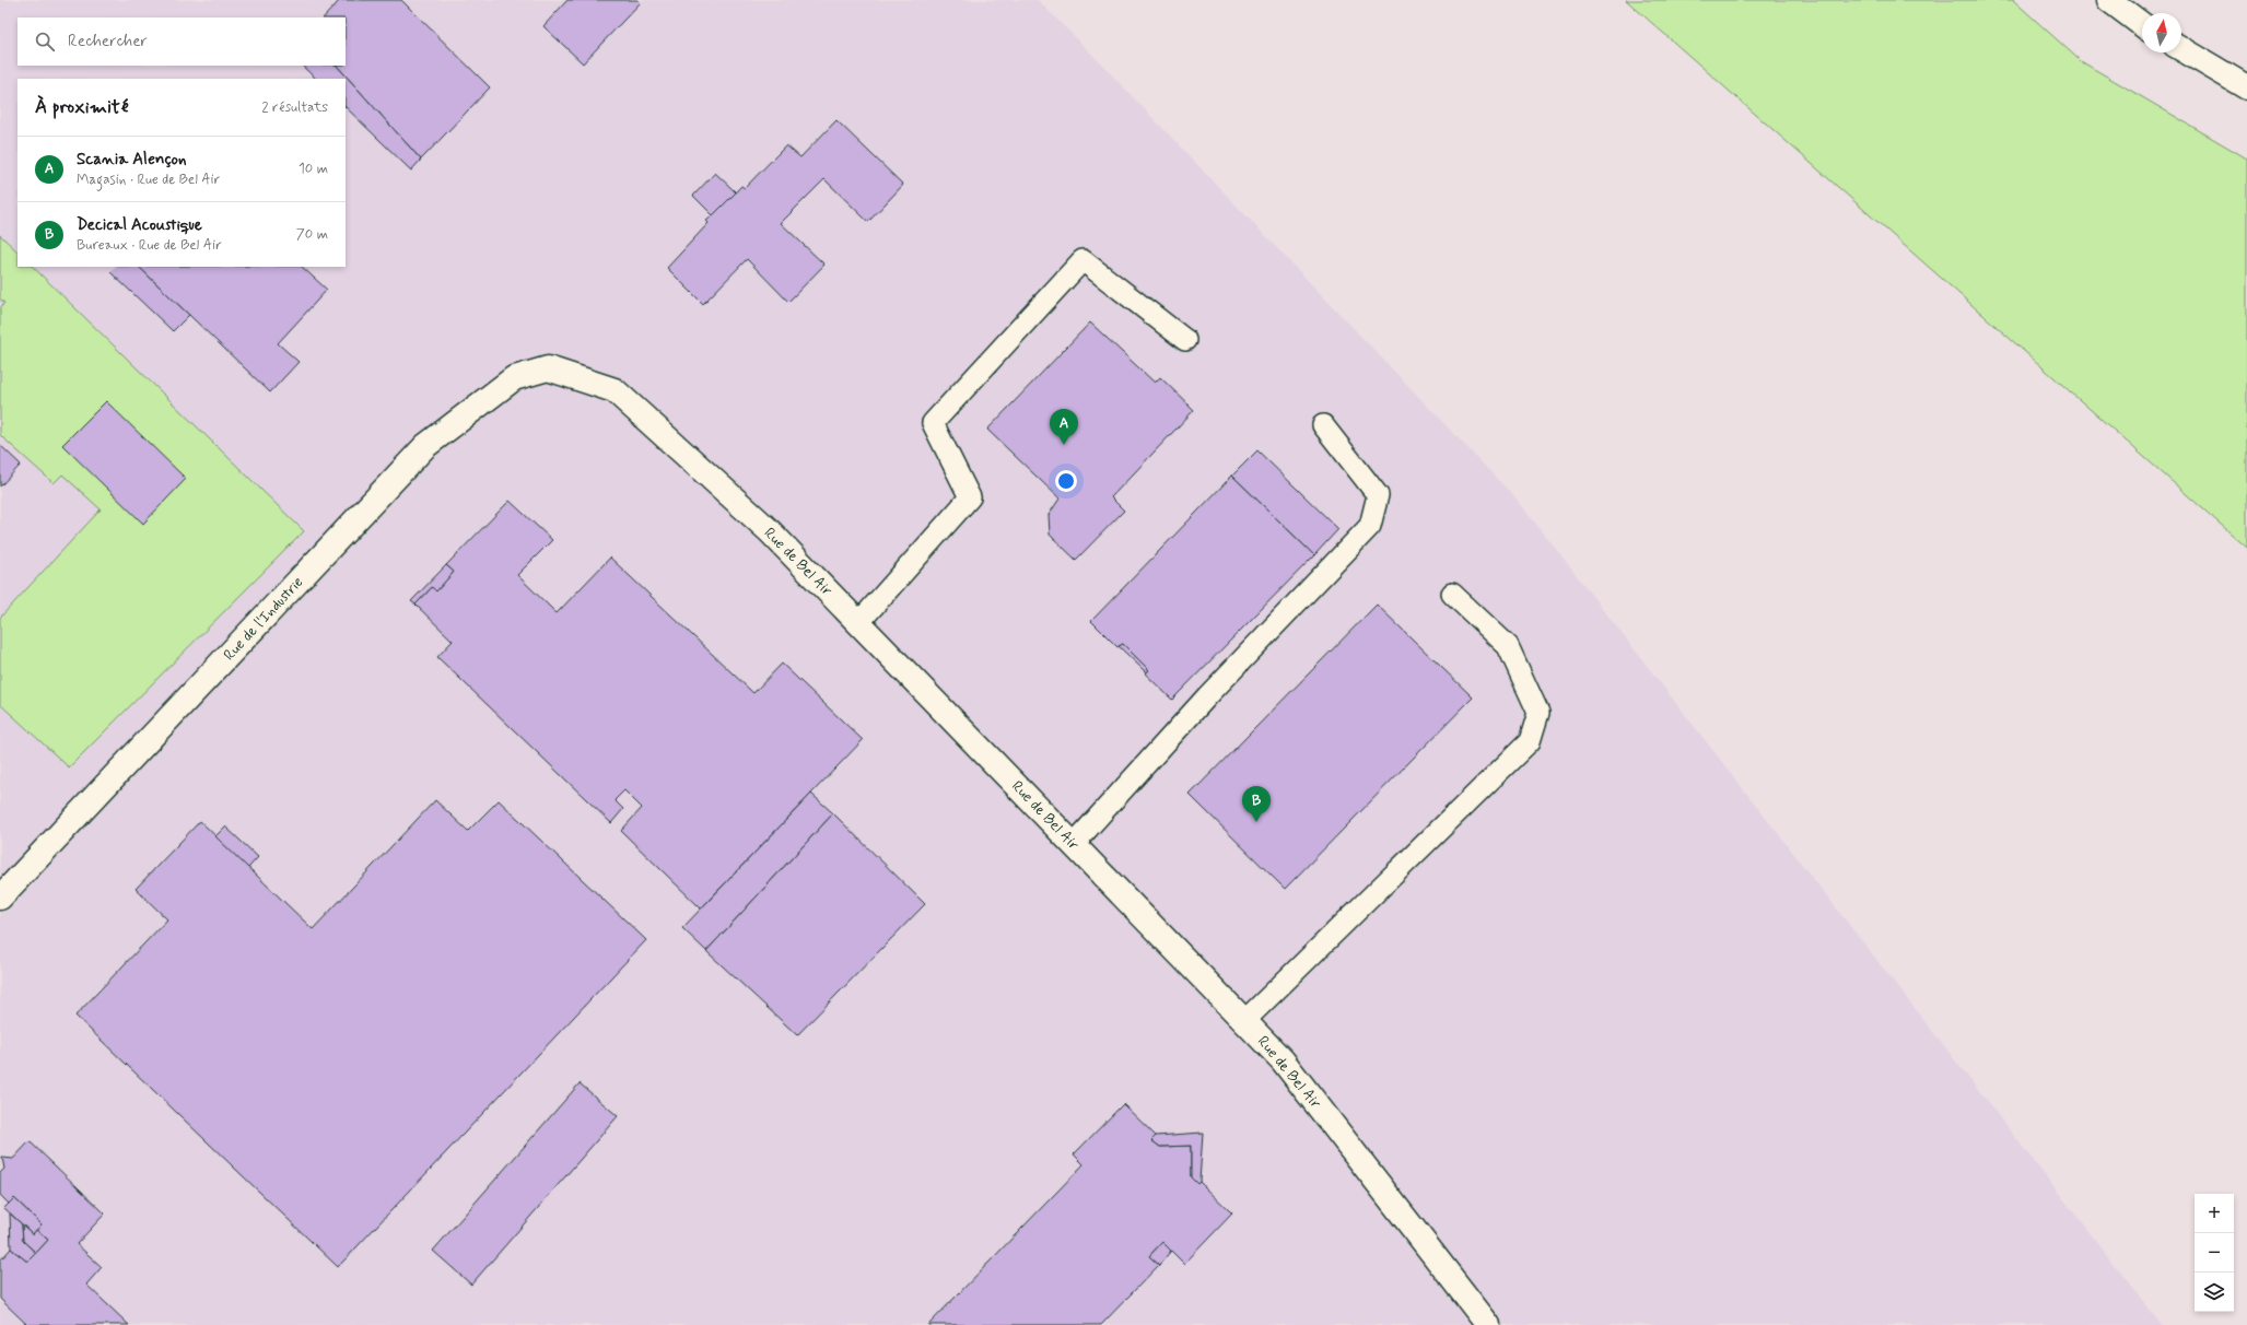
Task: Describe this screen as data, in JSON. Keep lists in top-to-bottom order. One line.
{"streets":{"street":["Rue de Bel Air","Rue de l'Industrie"]},"crossings":[["Rue de Bel Air","Rue de l'Industrie"]],"north":"top","page":{"search":"Rechercher","heading":["À proximité","2 résultats"],"list":[{"mark":"A","name":"Scania Alençon","note":"Magasin · Rue de Bel Air","value":"10 m"},{"mark":"B","name":"Decical Acoustique","note":"Bureaux · Rue de Bel Air","value":"70 m"}],"pins":["A","B"],"map_buttons":["+","−"]}}
